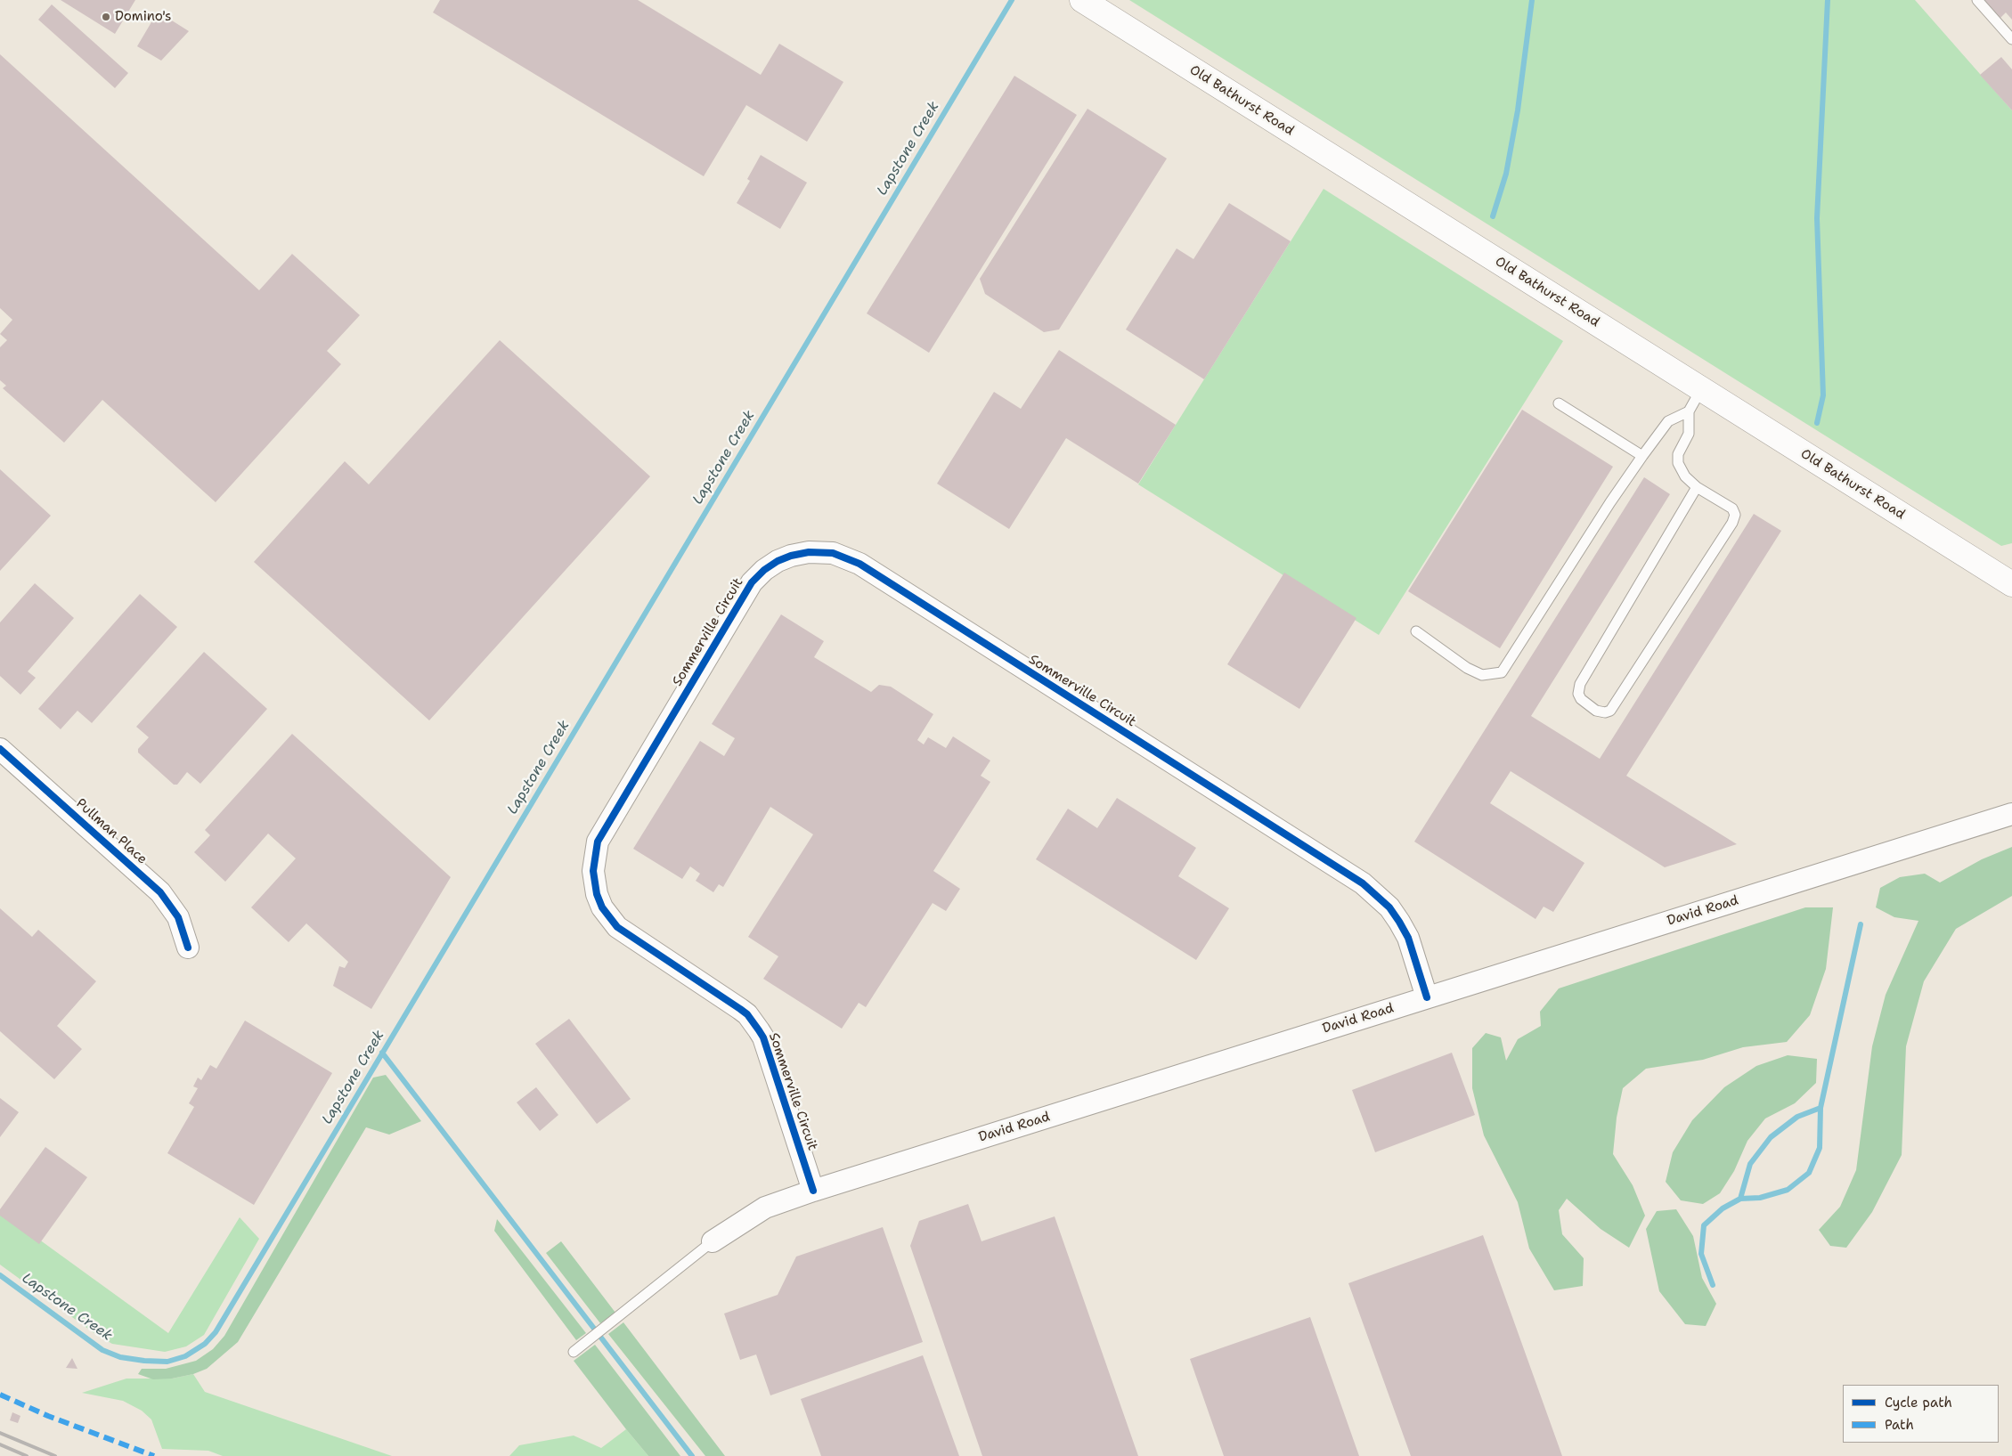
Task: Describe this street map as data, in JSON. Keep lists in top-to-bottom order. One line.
{"streets":{"main road":["Old Bathurst Road"],"street":["Sommerville Circuit","Pullman Place","David Road"]},"crossings":[["Sommerville Circuit","David Road"]],"water":["Lapstone Creek"],"places":["Domino's"],"legend":["Cycle path","Path"]}
